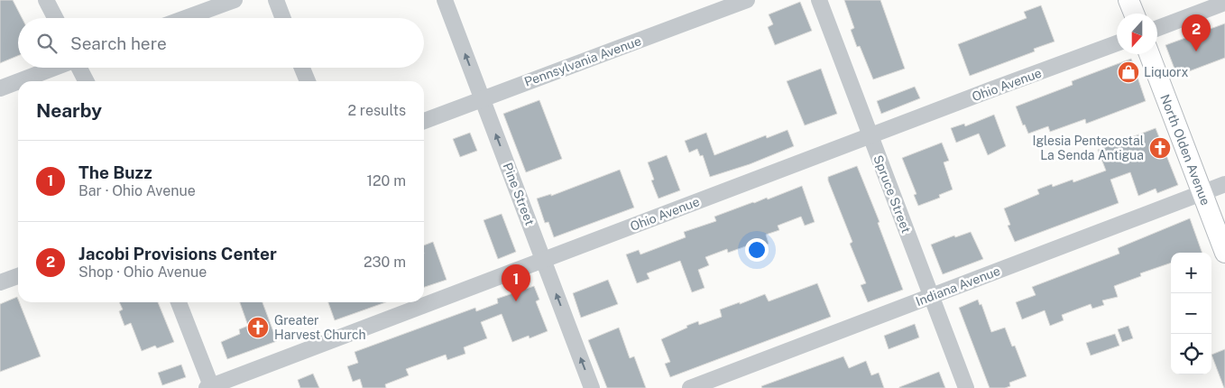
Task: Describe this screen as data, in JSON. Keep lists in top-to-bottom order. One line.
{"streets":{"main road":["North Olden Avenue"],"street":["Pennsylvania Avenue","Ohio Avenue","Pine Street","Spruce Street","Indiana Avenue"]},"crossings":[["Pennsylvania Avenue","Pine Street"],["Ohio Avenue","Pine Street"],["Ohio Avenue","Spruce Street"],["North Olden Avenue","Indiana Avenue"],["Spruce Street","Indiana Avenue"]],"one_way":["Pine Street"],"places":{"shop":["Liquorx"],"church":["Iglesia Pentecostal La Senda Antigua","Greater Harvest Church"]},"north":"bottom","page":{"pins":["2","1"],"search":"Search here","heading":["Nearby","2 results"],"list":[{"mark":"1","name":"The Buzz","note":"Bar · Ohio Avenue","value":"120 m"},{"mark":"2","name":"Jacobi Provisions Center","note":"Shop · Ohio Avenue","value":"230 m"}],"map_buttons":["+","−"]}}
